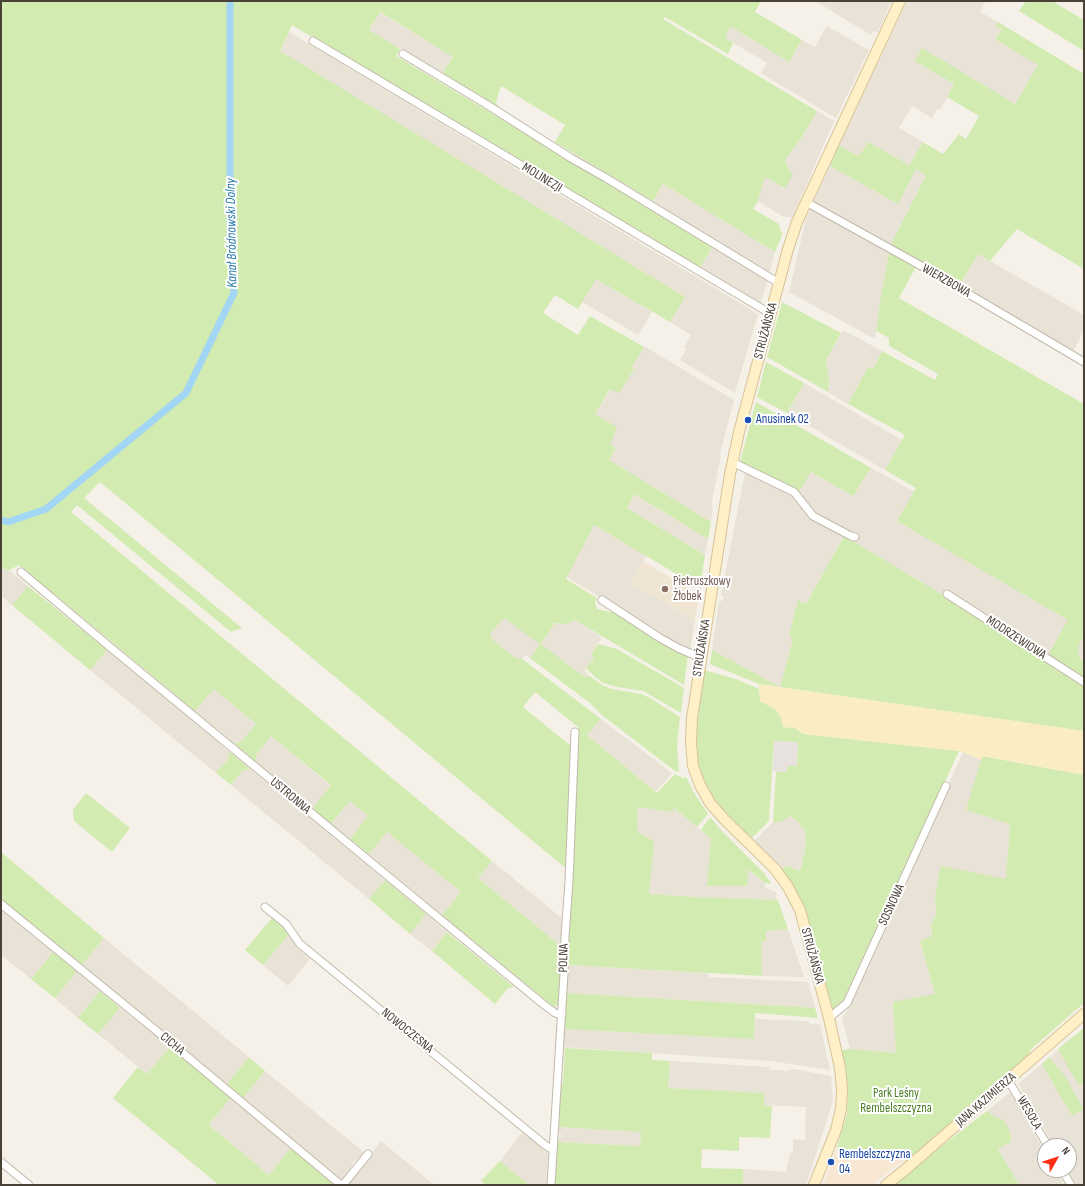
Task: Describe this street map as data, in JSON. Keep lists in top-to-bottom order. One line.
{"streets":{"main road":["STRUŻAŃSKA","JANA KAZIMIERZA"],"street":["MOLINEZJI","WIERZBOWA","MODRZEWIOWA","USTRONNA","SOSNOWA","POLNA","NOWOCZESNA","CICHA","WESOŁA"]},"crossings":[["MOLINEZJI","STRUŻAŃSKA"],["WIERZBOWA","STRUŻAŃSKA"],["STRUŻAŃSKA","SOSNOWA"],["USTRONNA","POLNA"],["POLNA","NOWOCZESNA"],["JANA KAZIMIERZA","WESOŁA"]],"water":["Kanał Bródnowski Dolny"],"parks":["Park Leśny Rembelszczyzna"],"places":["Anusinek 02","Pietruszkowy Żłobek","Rembelszczyzna 04"],"north":"top right"}
